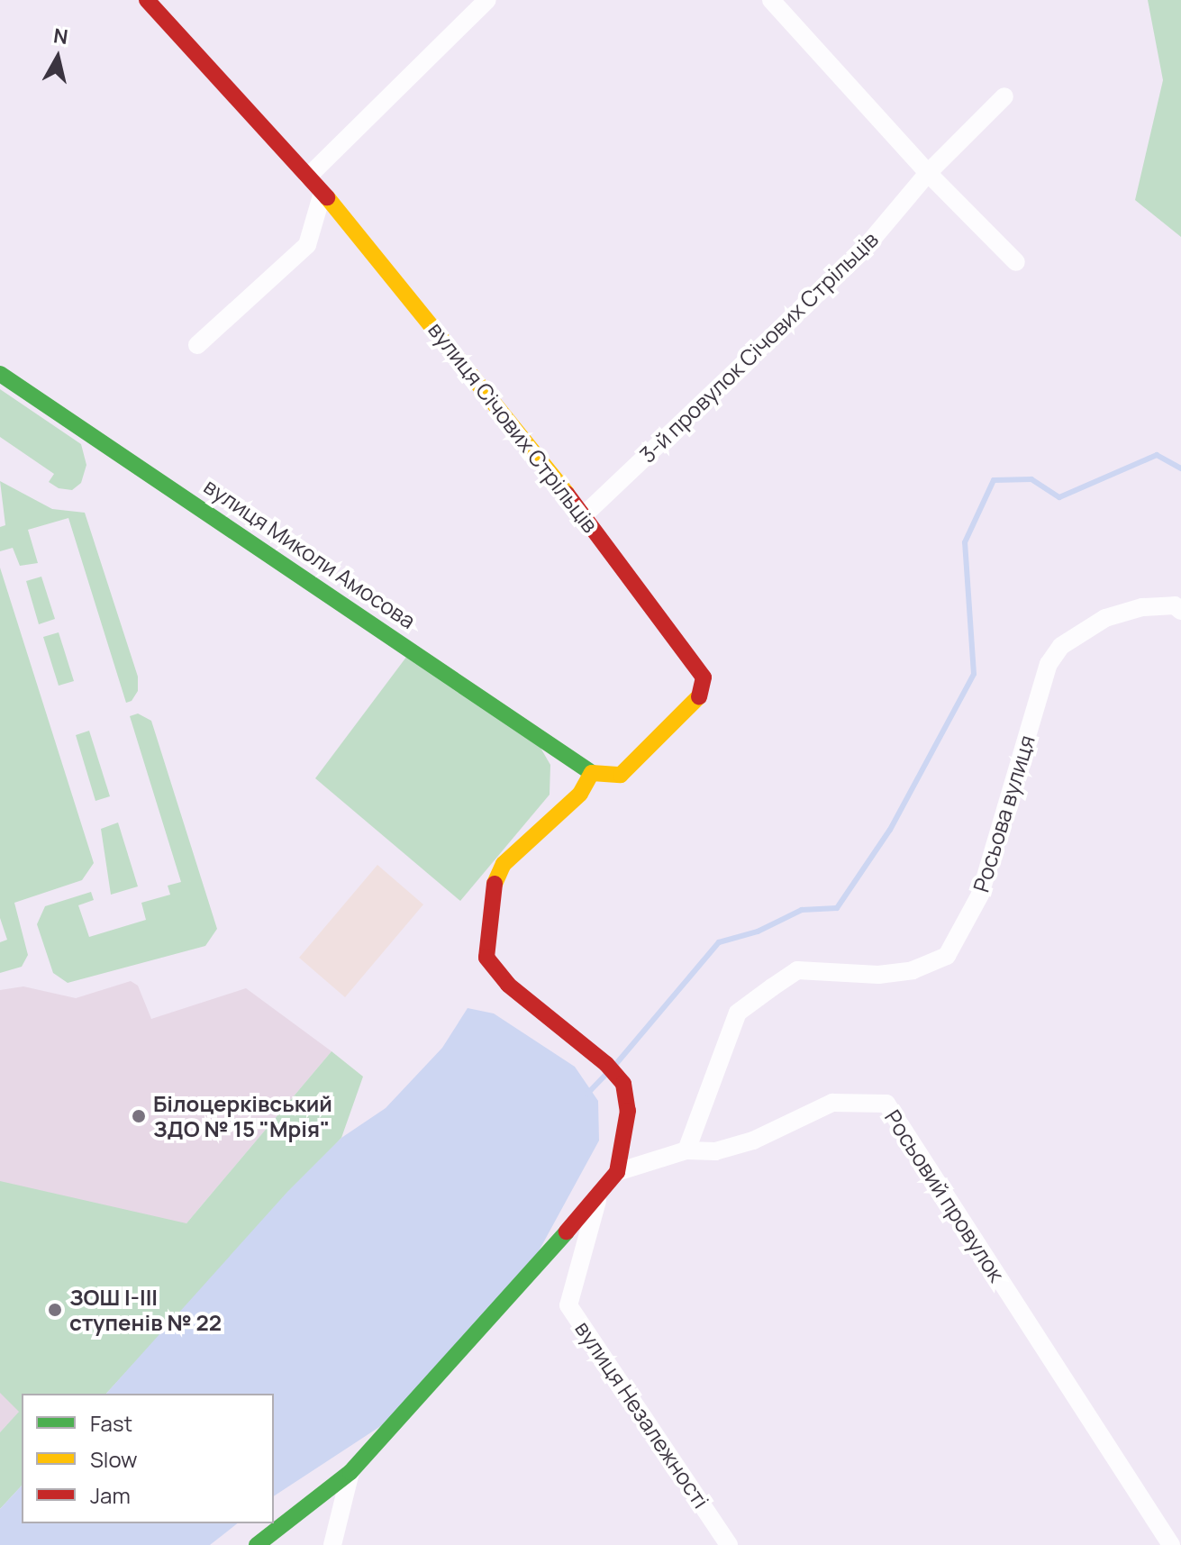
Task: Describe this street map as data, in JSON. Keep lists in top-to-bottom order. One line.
{"streets":{"street":["3-й провулок Січових Стрільців","вулиця Січових Стрільців","вулиця Миколи Амосова","Росьова вулиця","Росьовий провулок","вулиця Незалежності"]},"crossings":[["3-й провулок Січових Стрільців","вулиця Січових Стрільців"],["вулиця Січових Стрільців","вулиця Миколи Амосова"],["Росьова вулиця","Росьовий провулок"]],"places":["Білоцерківський ЗДО № 15 \"Мрія\"","ЗОШ І-ІІІ ступенів № 22"],"legend":["Fast","Slow","Jam"],"north":"top"}
